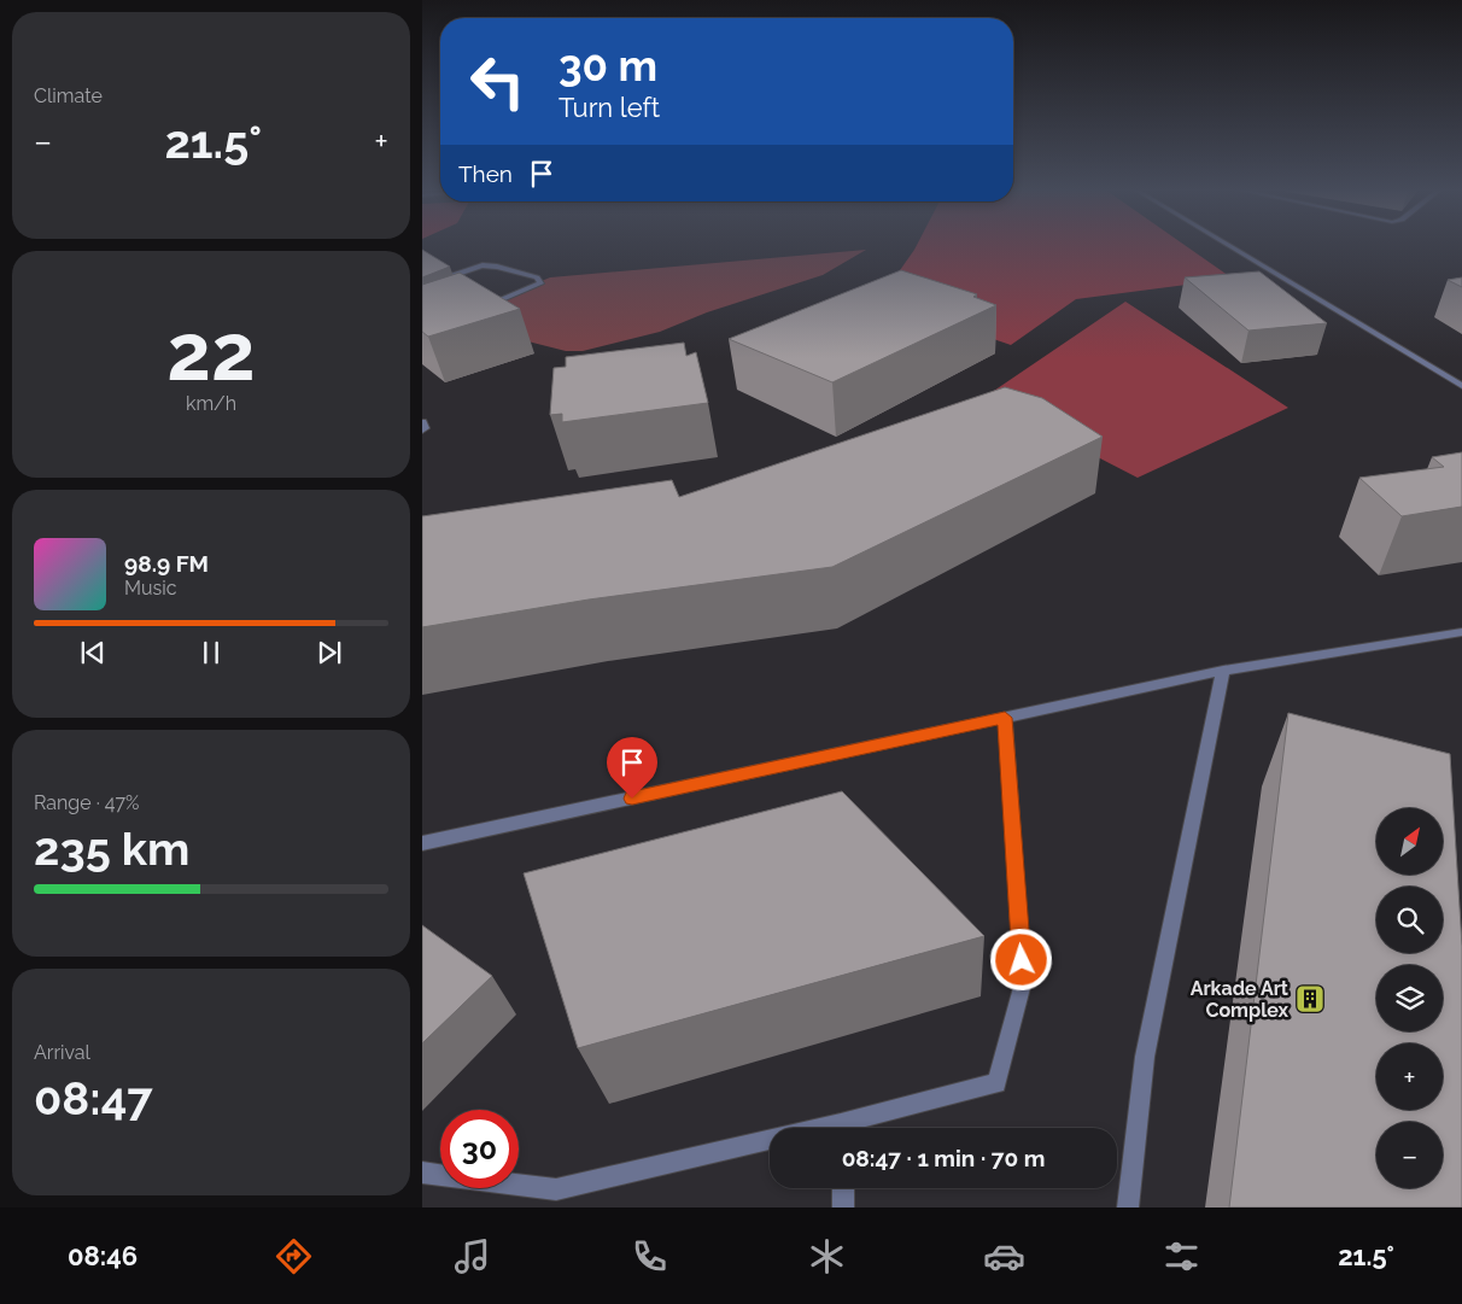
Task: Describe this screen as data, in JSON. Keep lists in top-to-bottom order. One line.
{"places":{"building":["Arkade Art Complex"]},"north":"top right","page":{"tile":["Climate",["22","km/h"],["Range · 47%","235 km"],["Arrival","08:47"]],"turn":["30 m","Turn left"],"heat":["−","21.5°","+"],"then":"Then","song":["98.9 FM","Music"],"map_buttons":["+","−"],"limit":"30","trip":"08:47 · 1 min · 70 m","tabs":["08:46","21.5°"]}}
